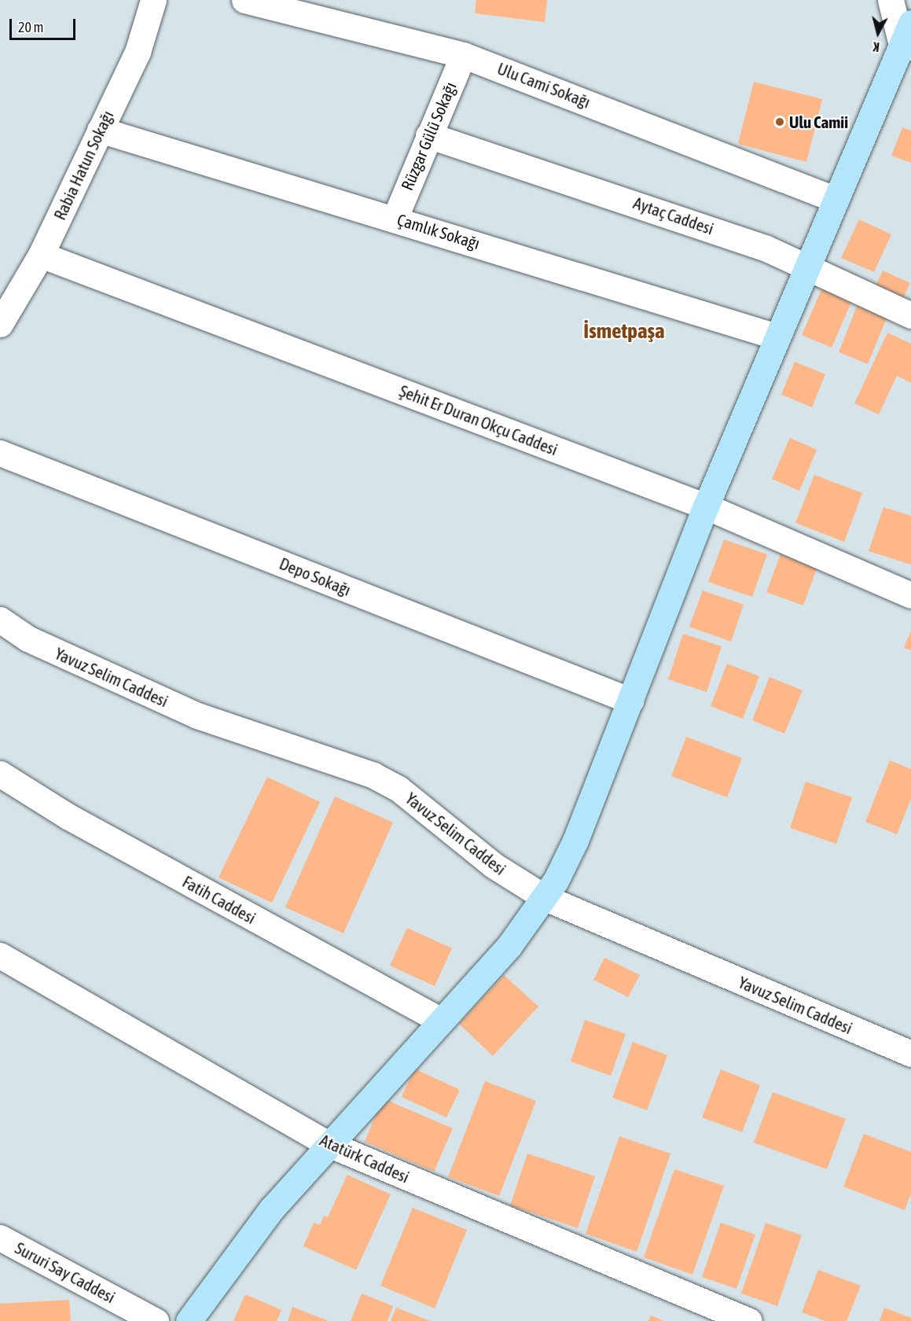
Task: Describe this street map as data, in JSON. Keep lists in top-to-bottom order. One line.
{"streets":{"street":["Ulu Cami Sokağı","Rüzgar Gülü Sokağı","Rabia Hatun Sokağı","Aytaç Caddesi","Çamlık Sokağı","Şehit Er Duran Okçu Caddesi","Depo Sokağı","Yavuz Selim Caddesi","Fatih Caddesi","Atatürk Caddesi","Sururi Say Caddesi"]},"crossings":[["Ulu Cami Sokağı","Rüzgar Gülü Sokağı"],["Rüzgar Gülü Sokağı","Aytaç Caddesi"],["Rüzgar Gülü Sokağı","Çamlık Sokağı"],["Rabia Hatun Sokağı","Çamlık Sokağı"],["Rabia Hatun Sokağı","Şehit Er Duran Okçu Caddesi"]],"districts":["İsmetpaşa"],"places":["Ulu Camii"],"scale_bar":"20 m","north":"bottom"}
